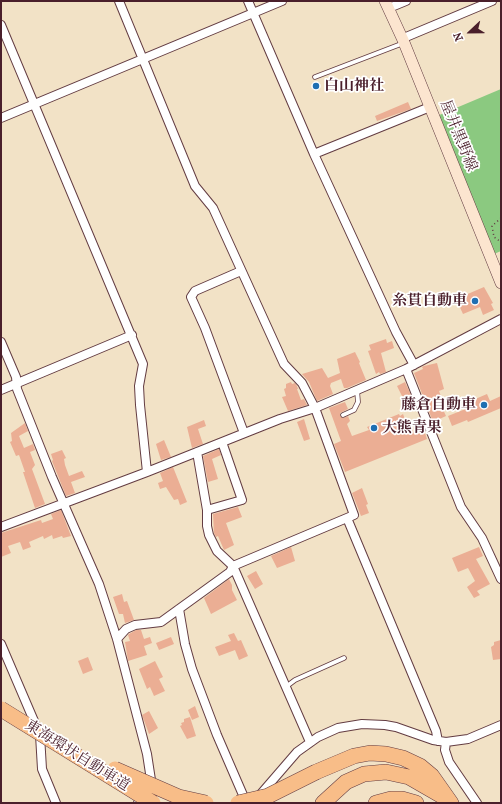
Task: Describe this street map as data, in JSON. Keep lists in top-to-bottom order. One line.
{"streets":{"highway":["東海環状自動車道"],"main road":["屋井黒野線"]},"places":["白山神社","糸貫自動車","藤倉自動車","大熊青果"],"north":"left"}
